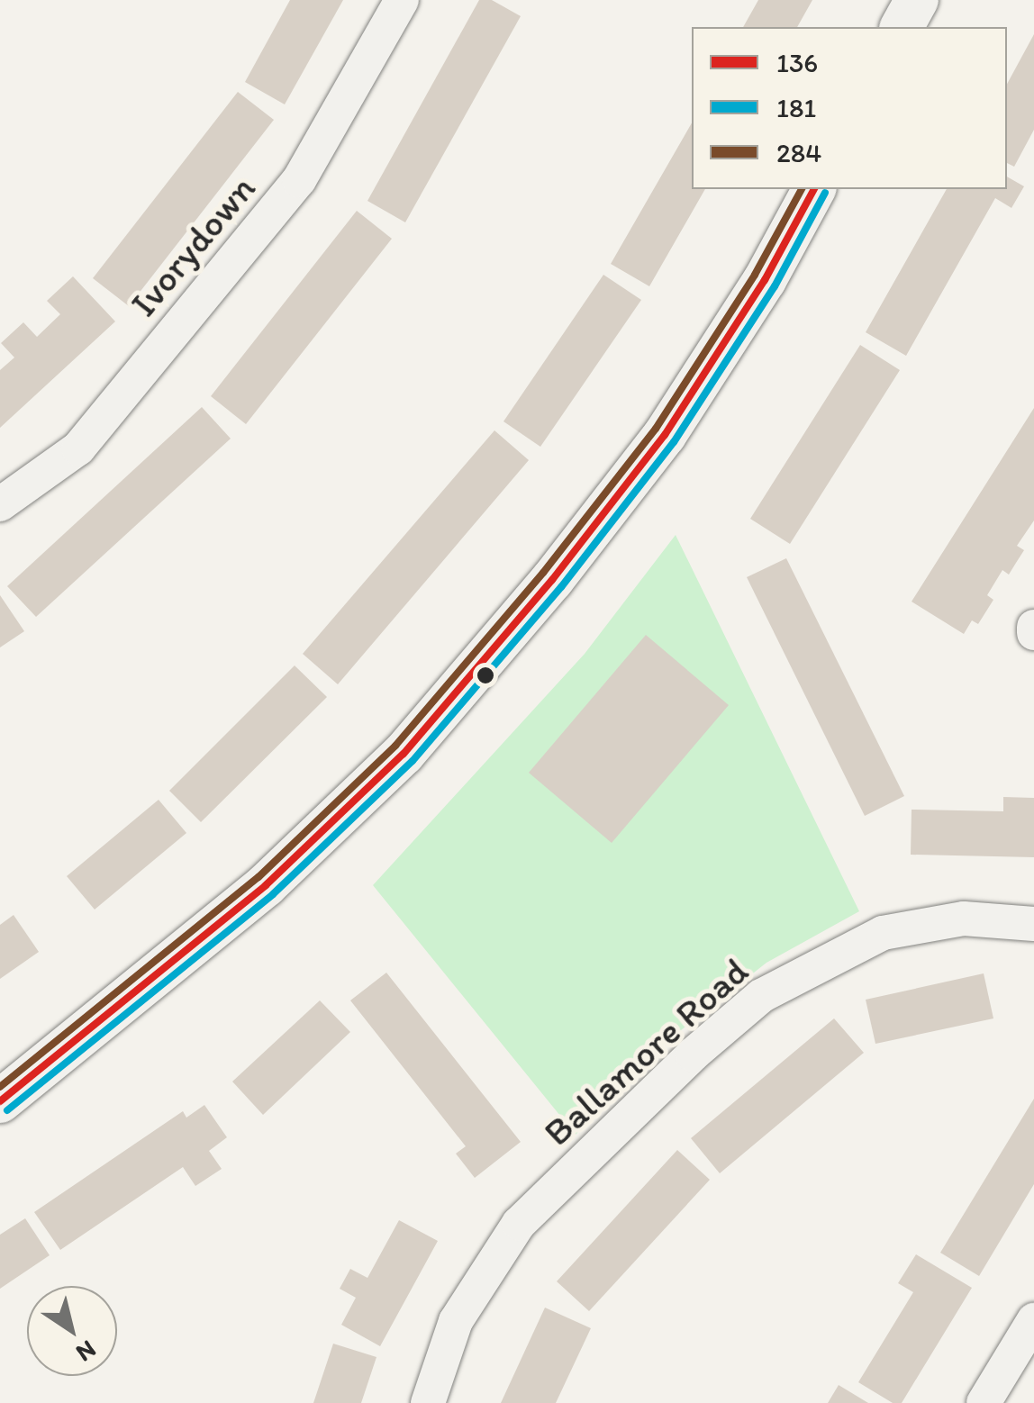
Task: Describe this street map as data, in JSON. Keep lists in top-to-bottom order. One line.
{"streets":{"street":["Ivorydown","Ballamore Road"]},"lines":["transit line 136","transit line 284","transit line 181"],"legend":["136","181","284"],"north":"bottom right"}
